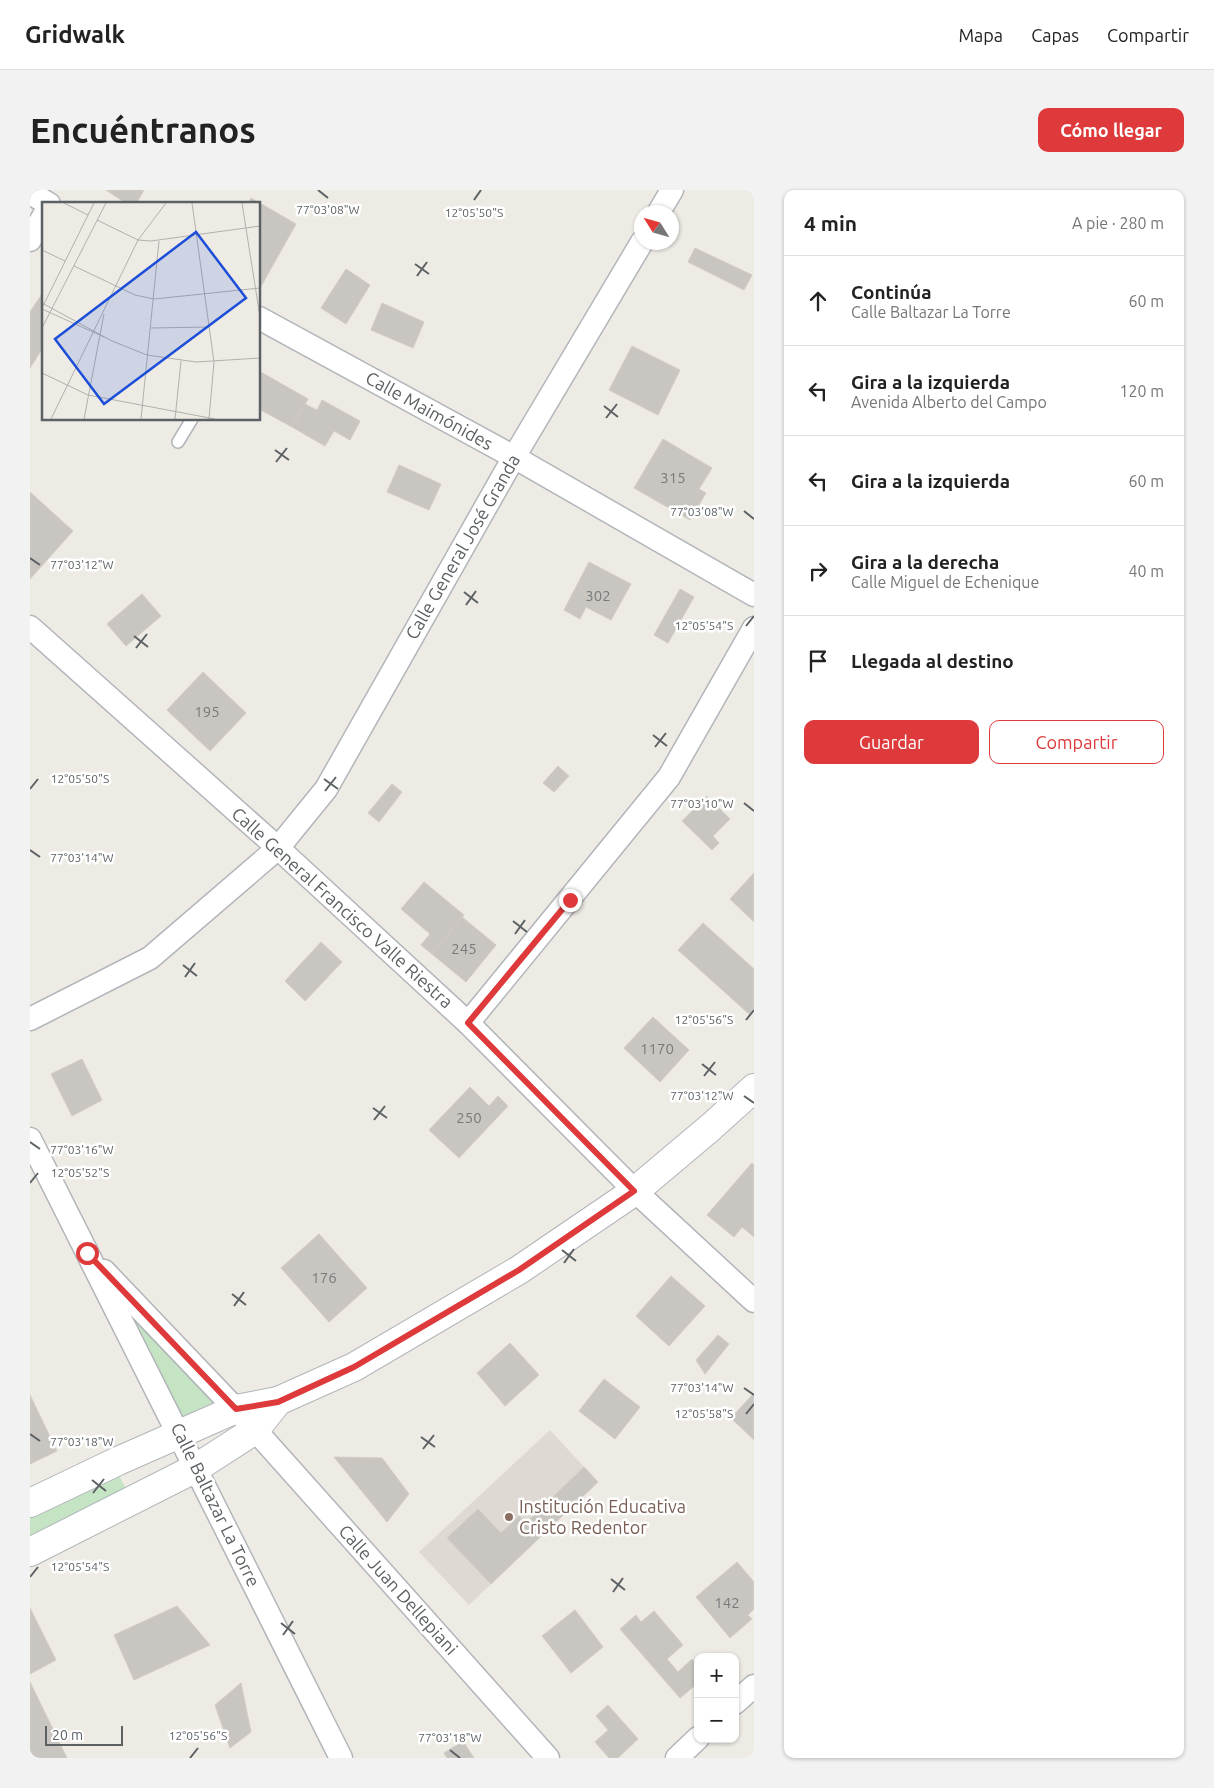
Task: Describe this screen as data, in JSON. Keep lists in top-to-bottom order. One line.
{"streets":{"street":["Calle Maimónides","Calle General José Granda","Calle General Francisco Valle Riestra","Calle Baltazar La Torre","Calle Juan Dellepiani"]},"crossings":[["Calle Maimónides","Calle General José Granda"],["Calle General José Granda","Calle General Francisco Valle Riestra"],["Calle Baltazar La Torre","Calle Juan Dellepiani"]],"places":["Institución Educativa Cristo Redentor"],"house_numbers":["315","302","195","245","1170","250","176","142"],"scale_bar":"20 m","north":"top left","page":{"header":"Gridwalk","nav":["Mapa","Capas","Compartir"],"buttons":["Cómo llegar",["Guardar","Compartir"]],"title":"Encuéntranos","heading":["4 min","A pie · 280 m"],"list":[["Continúa","Calle Baltazar La Torre","60 m"],["Gira a la izquierda","Avenida Alberto del Campo","120 m"],["Gira a la izquierda","60 m"],["Gira a la derecha","Calle Miguel de Echenique","40 m"],"Llegada al destino"],"map_buttons":["+","−"],"scale":"20 m"},"coordinates":["77°03'08\"W","12°05'50\"S","77°03'12\"W","12°05'54\"S","77°03'10\"W","77°03'14\"W","12°05'56\"S","77°03'16\"W","12°05'52\"S","12°05'58\"S","77°03'18\"W"]}
